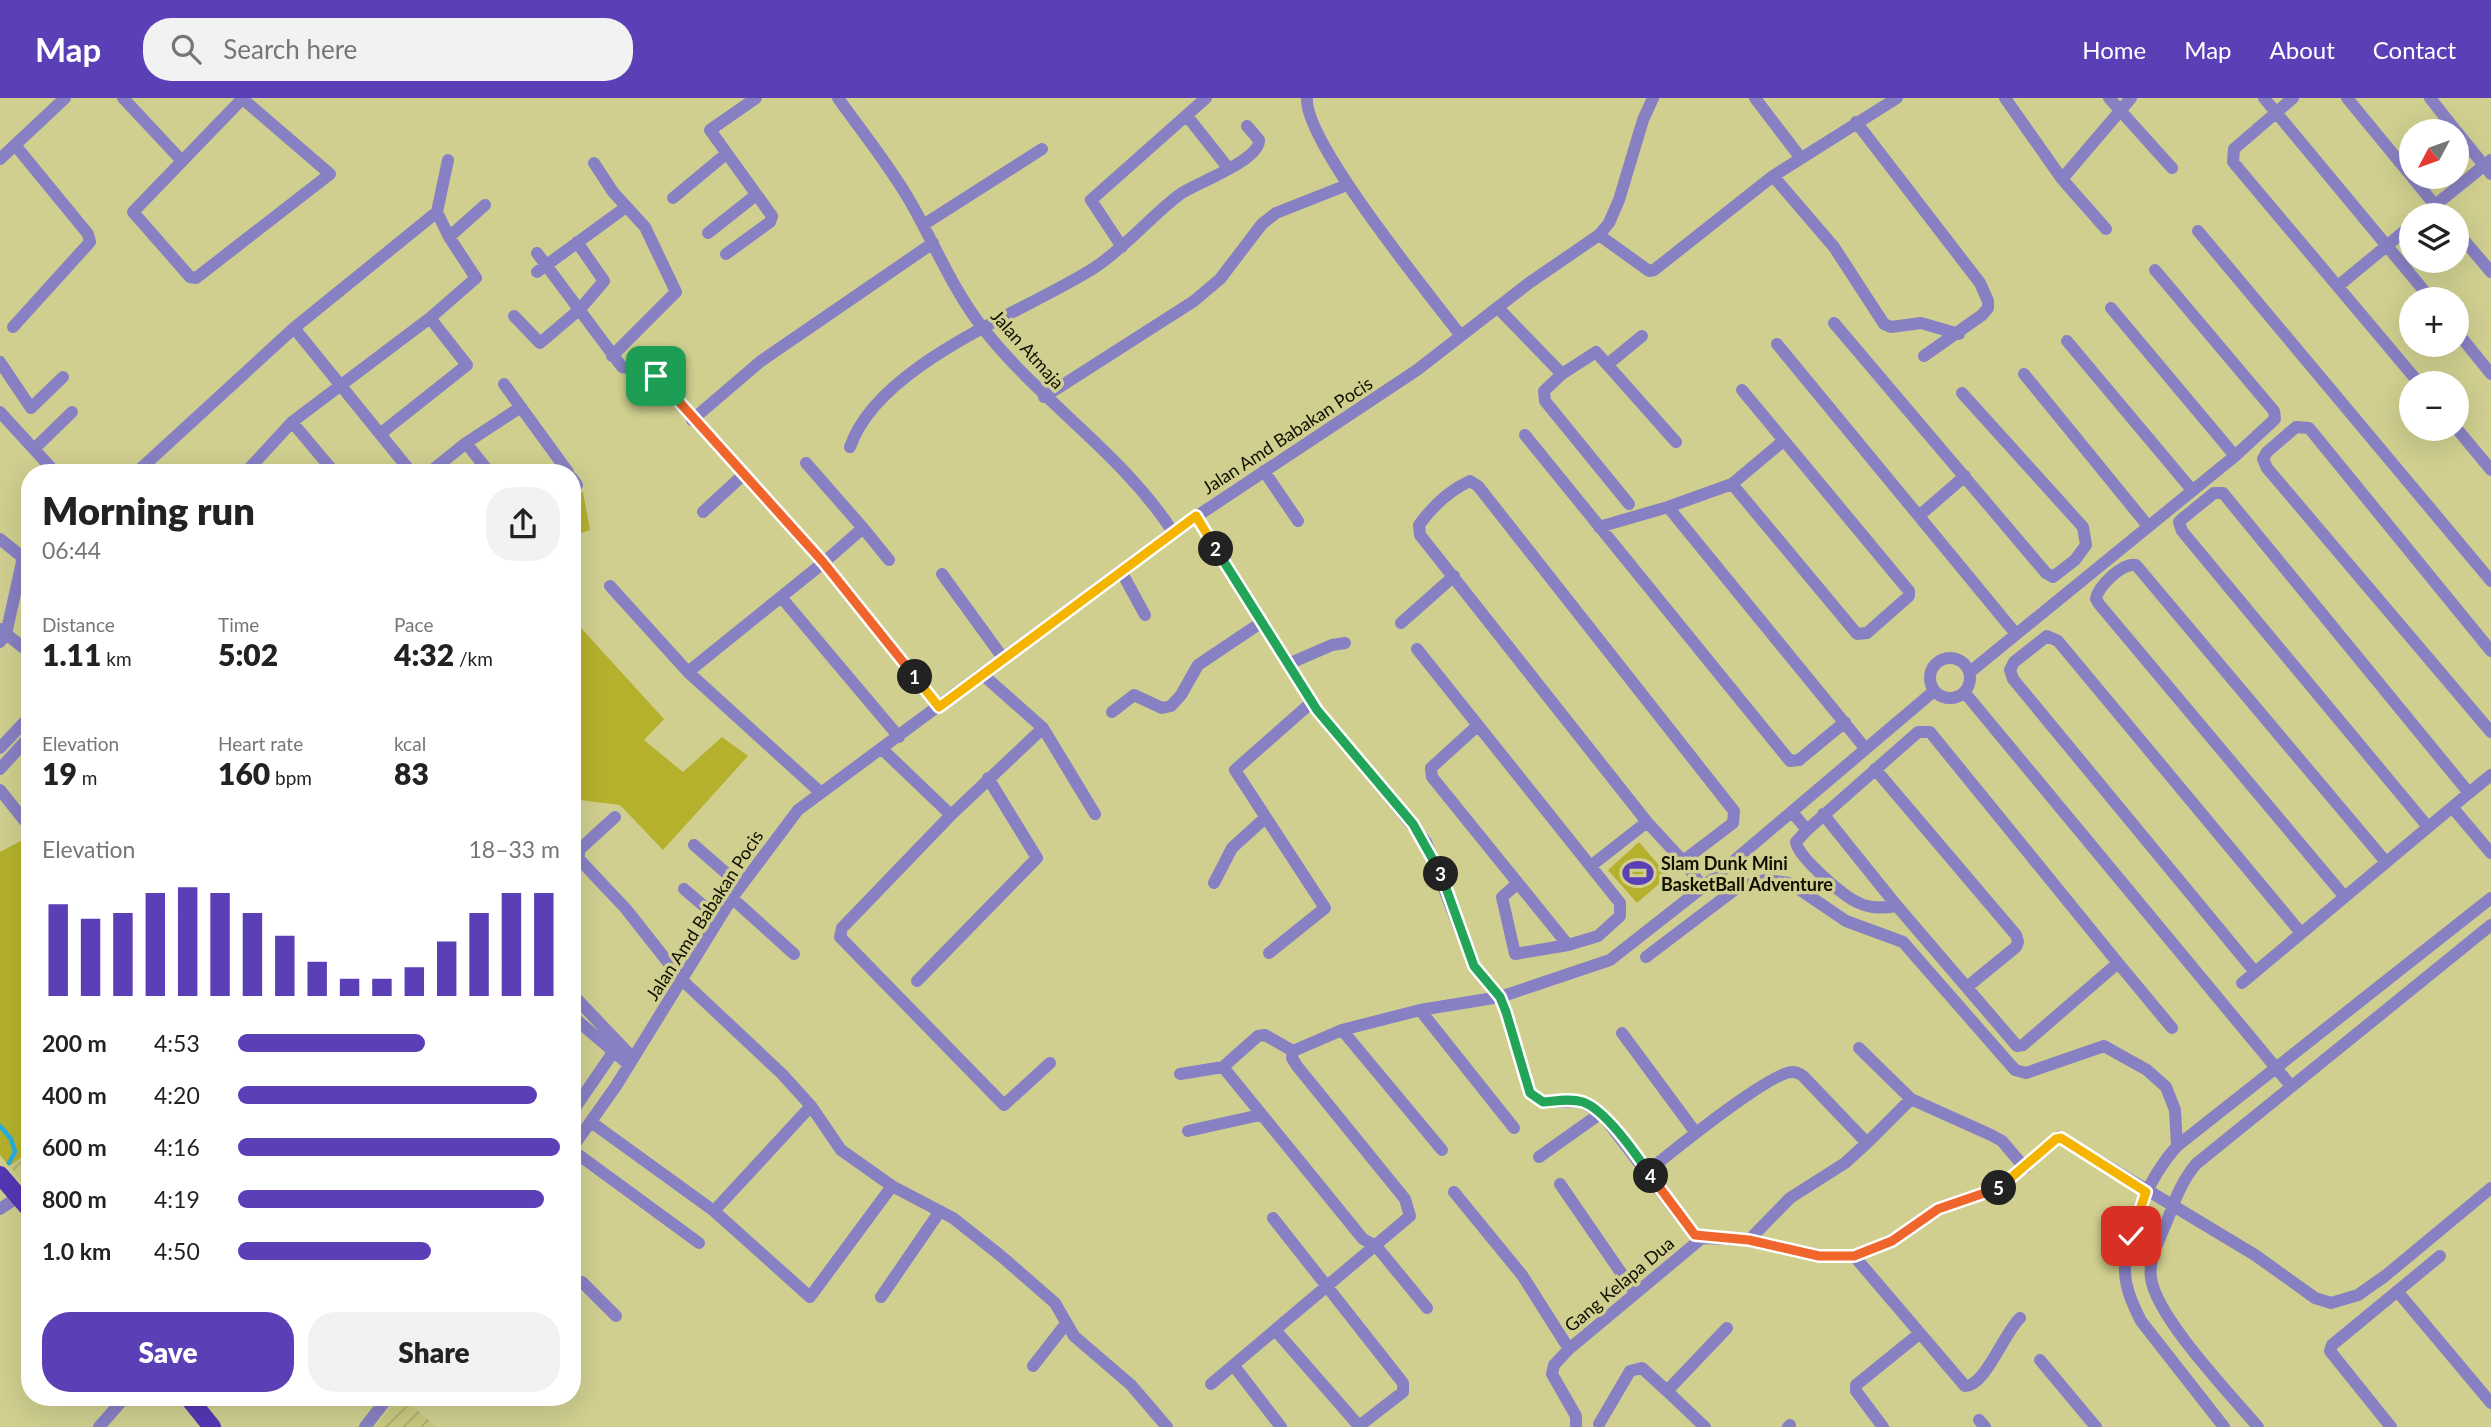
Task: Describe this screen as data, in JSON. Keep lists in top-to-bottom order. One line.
{"streets":{"street":["Jalan Atmaja","Jalan Amd Babakan Pocis","Gang Kelapa Dua"]},"crossings":[["Jalan Atmaja","Jalan Amd Babakan Pocis"]],"places":{"sports":["Slam Dunk Mini BasketBall Adventure"]},"north":"bottom left","page":{"header":"Map","search":"Search here","nav":["Home","Map","About","Contact"],"map_buttons":["+","−"],"heading":["Morning run","06:44"],"pins":["2","1","3","4","5"],"stats":[["Distance","1.11 km"],["Time","5:02"],["Pace","4:32 /km"],["Elevation","19 m"],["Heart rate","160 bpm"],["kcal","83"]],"chart":["Elevation","18–33 m"],"list":[{"name":"200 m","note":"4:53"},{"name":"400 m","note":"4:20"},{"name":"600 m","note":"4:16"},{"name":"800 m","note":"4:19"},{"name":"1.0 km","note":"4:50"}],"buttons":["Save","Share"]}}
